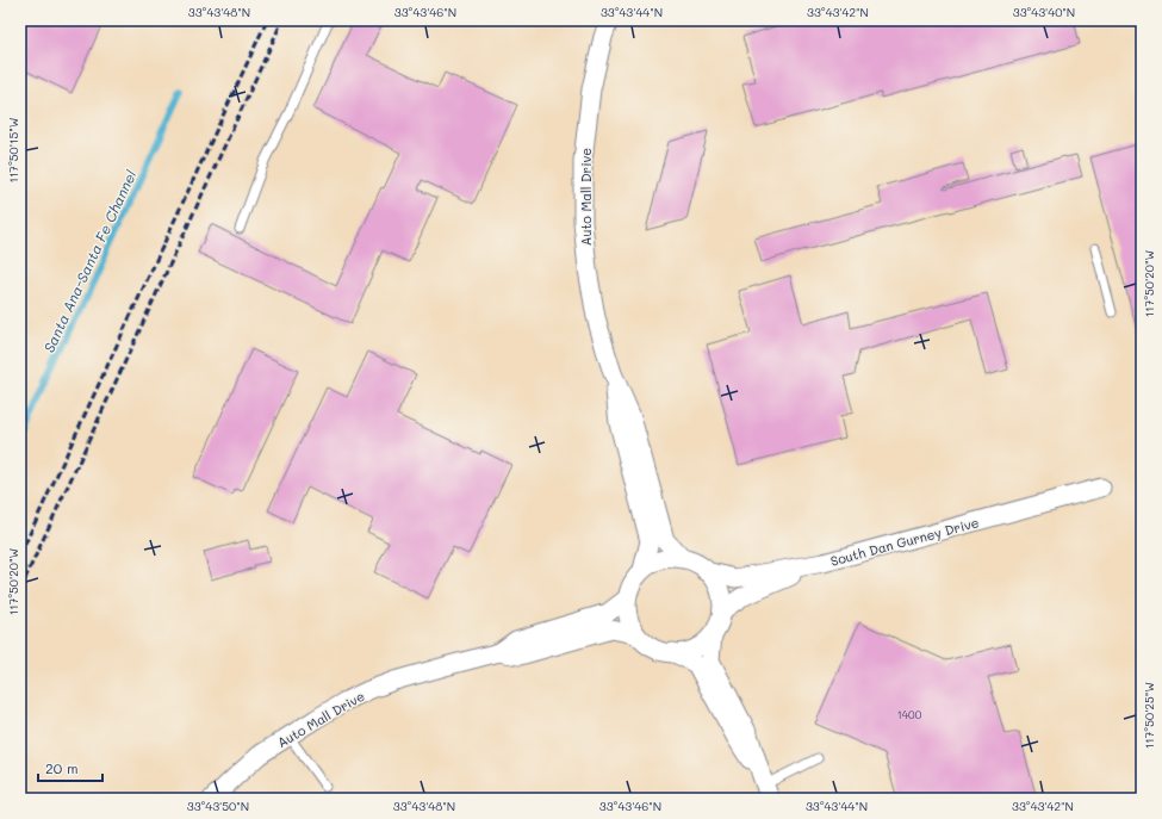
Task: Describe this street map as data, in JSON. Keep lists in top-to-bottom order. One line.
{"streets":{"street":["Auto Mall Drive","South Dan Gurney Drive"]},"crossings":[["Auto Mall Drive","South Dan Gurney Drive"]],"water":["Santa Ana-Santa Fe Channel"],"house_numbers":["1400"],"scale_bar":"20 m","coordinates":["33°43'48\"N","33°43'46\"N","33°43'44\"N","33°43'42\"N","33°43'40\"N","117°50'15\"W","117°50'20\"W","117°50'25\"W","33°43'50\"N"]}
